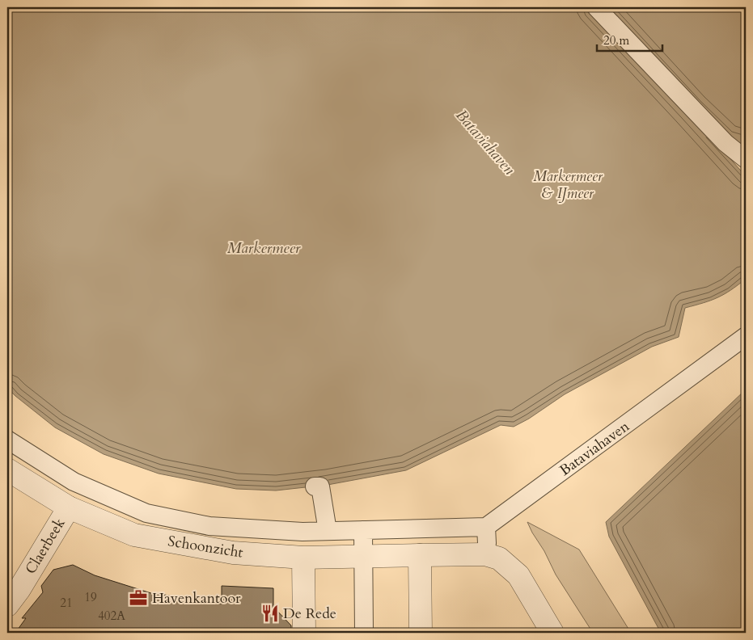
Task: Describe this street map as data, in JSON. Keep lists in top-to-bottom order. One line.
{"streets":{"street":["Bataviahaven","Claerbeek","Schoonzicht"]},"crossings":[["Claerbeek","Schoonzicht"]],"water":["Bataviahaven","Markermeer"],"parks":["Markermeer & IJmeer"],"places":{"office":["Havenkantoor"],"restaurant":["De Rede"]},"house_numbers":["19","21","402A"],"scale_bar":"20 m"}
